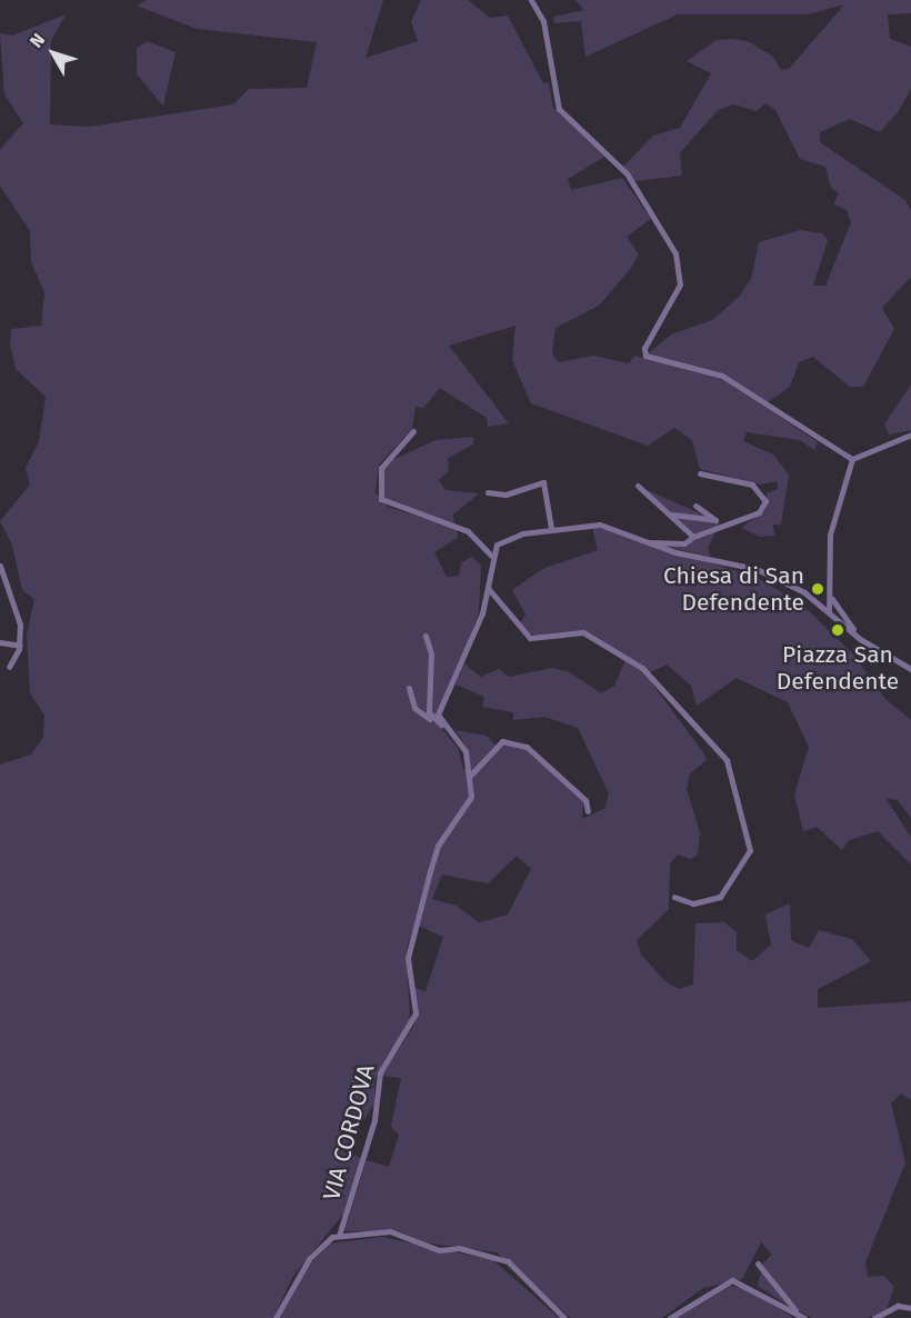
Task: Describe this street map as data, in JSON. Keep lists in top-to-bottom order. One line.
{"streets":{"street":["VIA CORDOVA"]},"places":["Chiesa di San Defendente","Piazza San Defendente"],"north":"top left"}
